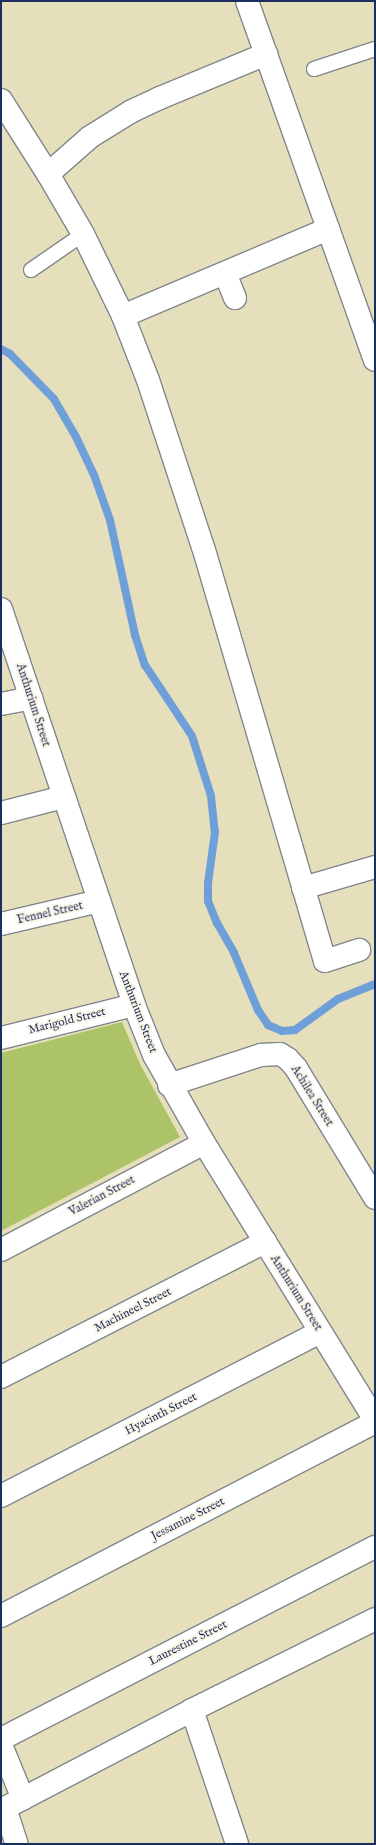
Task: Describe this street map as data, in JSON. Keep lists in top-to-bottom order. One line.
{"streets":{"street":["Anthurium Street","Fennel Street","Marigold Street","Achilea Street","Valerian Street","Machineel Street","Hyacinth Street","Jessamine Street","Laurestine Street"]},"crossings":[["Anthurium Street","Fennel Street"],["Anthurium Street","Marigold Street"],["Anthurium Street","Achilea Street"],["Anthurium Street","Valerian Street"],["Anthurium Street","Machineel Street"],["Anthurium Street","Hyacinth Street"],["Anthurium Street","Jessamine Street"]]}
